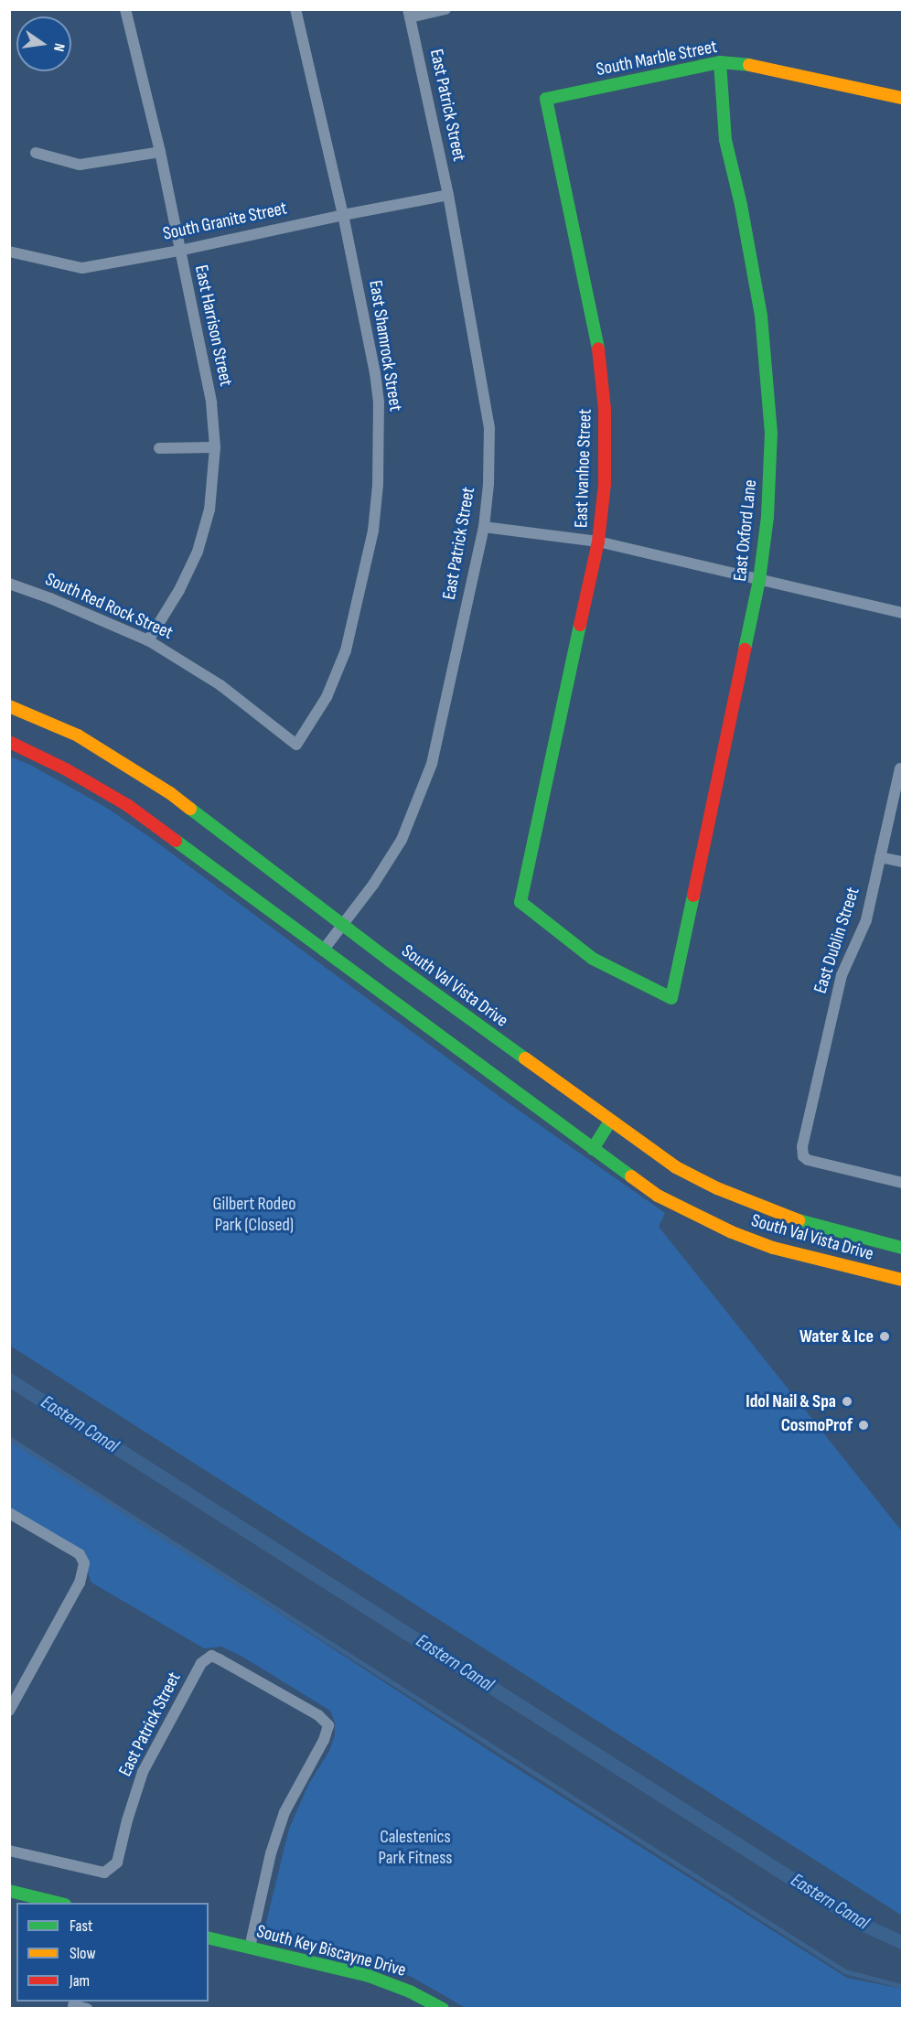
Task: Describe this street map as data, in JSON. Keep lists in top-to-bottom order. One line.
{"streets":{"street":["South Marble Street","East Patrick Street","South Granite Street","East Harrison Street","East Shamrock Street","East Ivanhoe Street","East Oxford Lane","South Red Rock Street","East Dublin Street","South Val Vista Drive","South Key Biscayne Drive"]},"crossings":[["South Marble Street","East Ivanhoe Street"],["South Marble Street","East Oxford Lane"],["East Patrick Street","South Granite Street"],["East Patrick Street","South Val Vista Drive"],["East Patrick Street","South Key Biscayne Drive"],["South Granite Street","East Harrison Street"],["South Granite Street","East Shamrock Street"],["East Harrison Street","South Red Rock Street"],["East Shamrock Street","South Red Rock Street"],["East Ivanhoe Street","East Oxford Lane"]],"water":["Eastern Canal"],"parks":["Gilbert Rodeo Park (Closed)","Calestenics Park Fitness"],"places":["Water & Ice","Idol Nail & Spa","CosmoProf"],"legend":["Fast","Slow","Jam"],"north":"right"}
